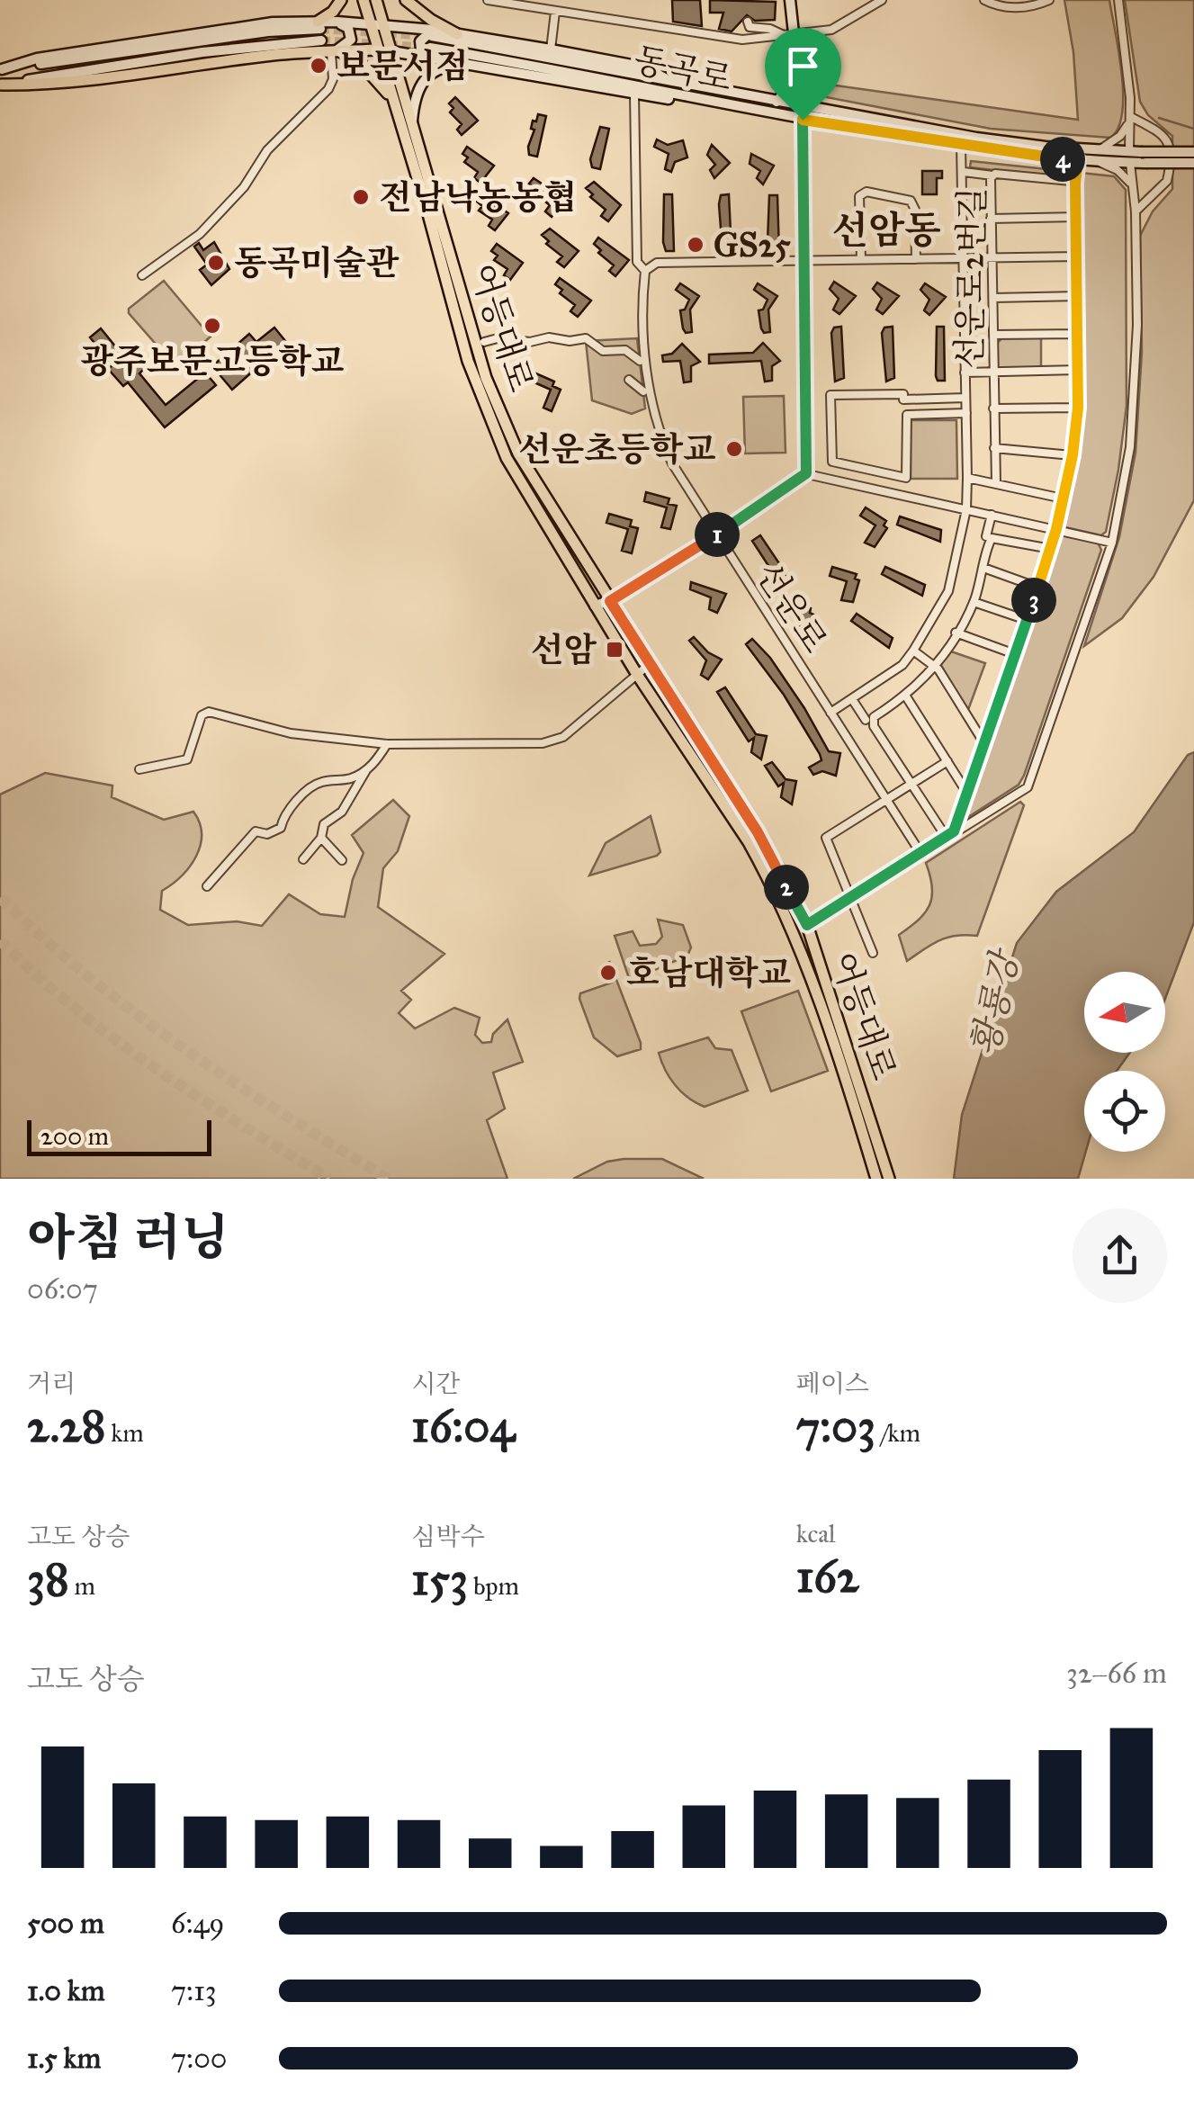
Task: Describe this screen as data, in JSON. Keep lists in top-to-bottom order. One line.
{"streets":{"main road":["동곡로","어등대로"],"street":["선운로2번길","선운로"]},"districts":["선암동"],"water":["황룡강"],"places":{"other":["보문서점","전남낙농농협","GS25","동곡미술관","광주보문고등학교","선운초등학교","호남대학교"],"transit":["선암"]},"scale_bar":"200 m","north":"left","page":{"pins":["4","1","3","2"],"scale":"200 m","heading":["아침 러닝","06:07"],"stats":[["거리","2.28 km"],["시간","16:04"],["페이스","7:03 /km"],["고도 상승","38 m"],["심박수","153 bpm"],["kcal","162"]],"chart":["고도 상승","32–66 m"],"list":[{"name":"500 m","note":"6:49"},{"name":"1.0 km","note":"7:13"},{"name":"1.5 km","note":"7:00"}]}}
